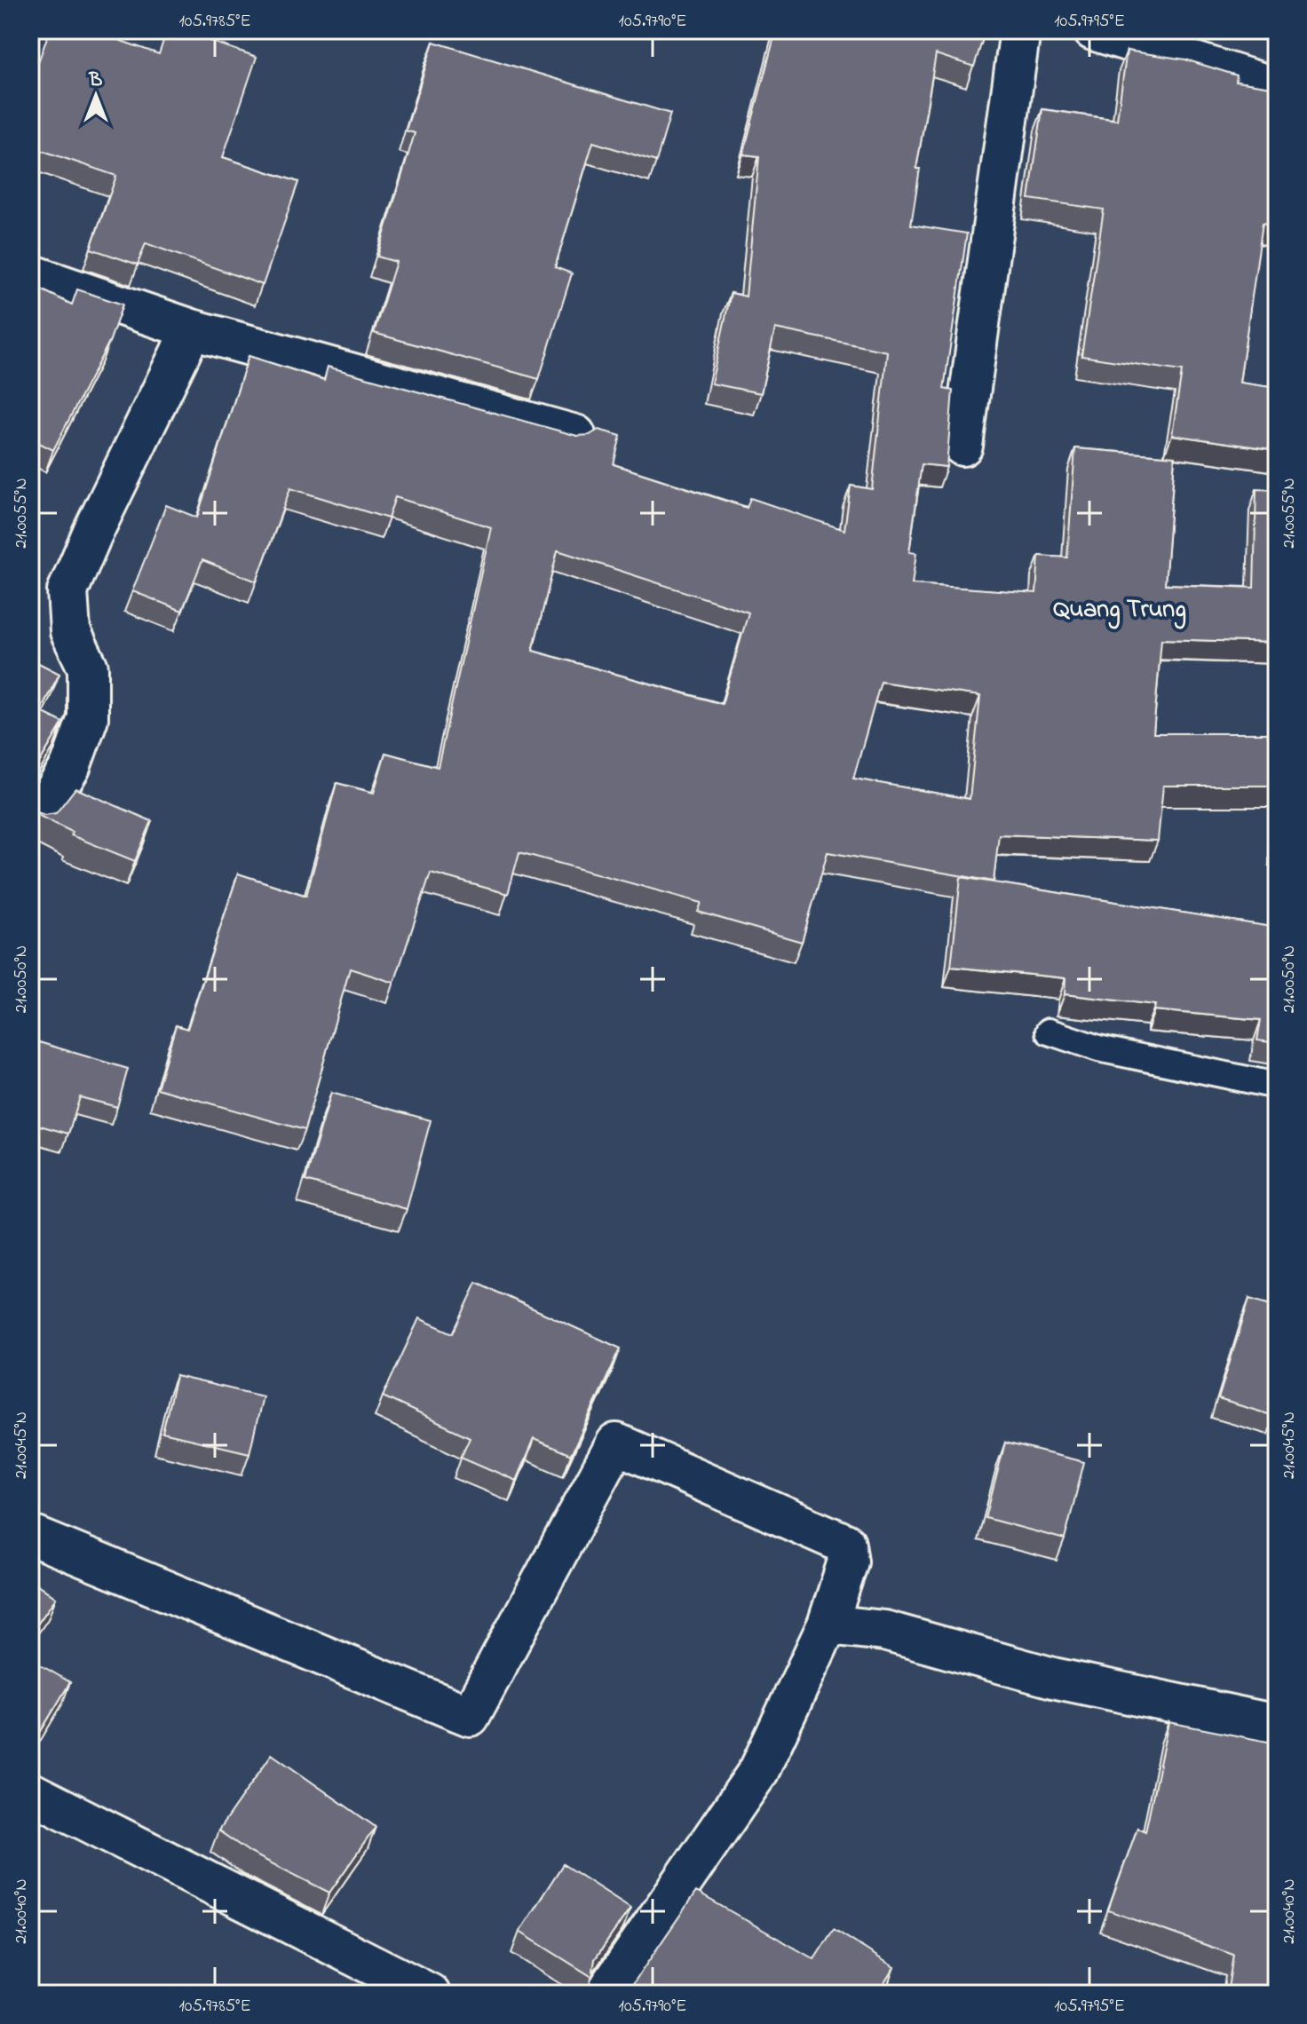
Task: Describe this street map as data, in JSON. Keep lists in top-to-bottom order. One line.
{"districts":["Quang Trung"],"north":"top","coordinates":["105.9785°E","105.9790°E","105.9795°E","21.0055°N","21.0050°N","21.0045°N","21.0040°N"]}
